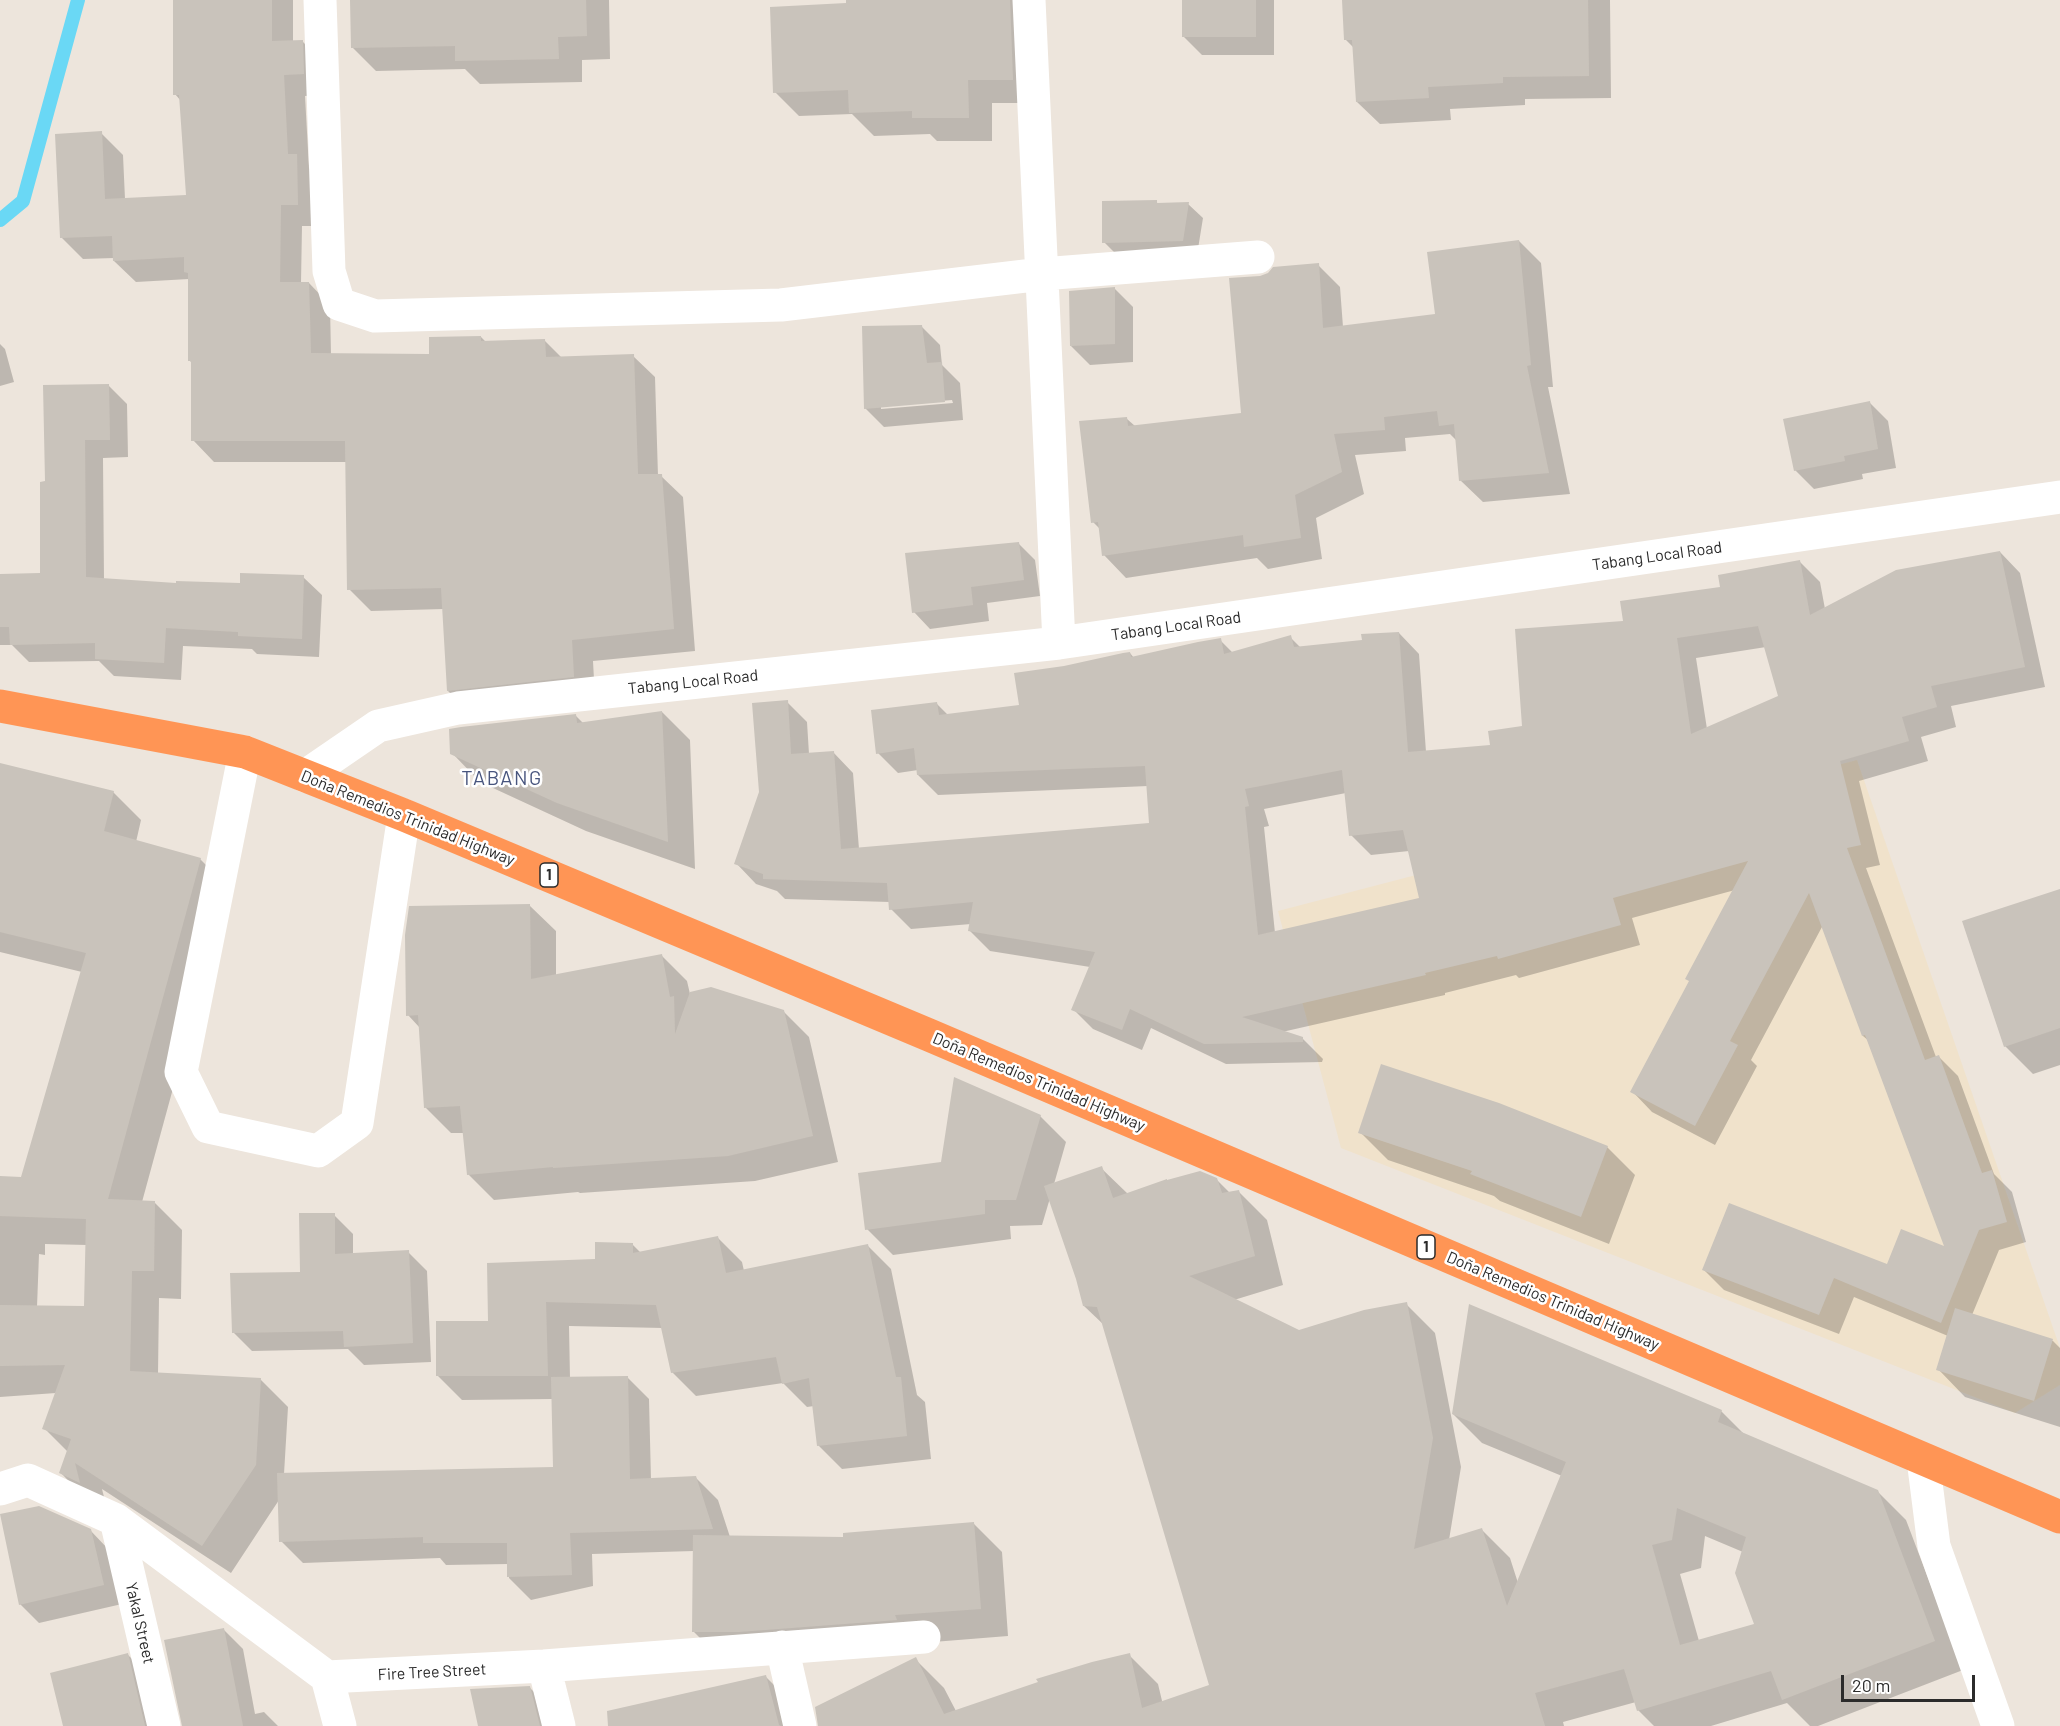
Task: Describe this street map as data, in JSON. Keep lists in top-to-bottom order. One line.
{"streets":{"highway":["Doña Remedios Trinidad Highway","1"],"street":["Tabang Local Road","Yakal Street","Fire Tree Street"]},"crossings":[["Tabang Local Road","Doña Remedios Trinidad Highway"]],"districts":["TABANG"],"scale_bar":"20 m"}
